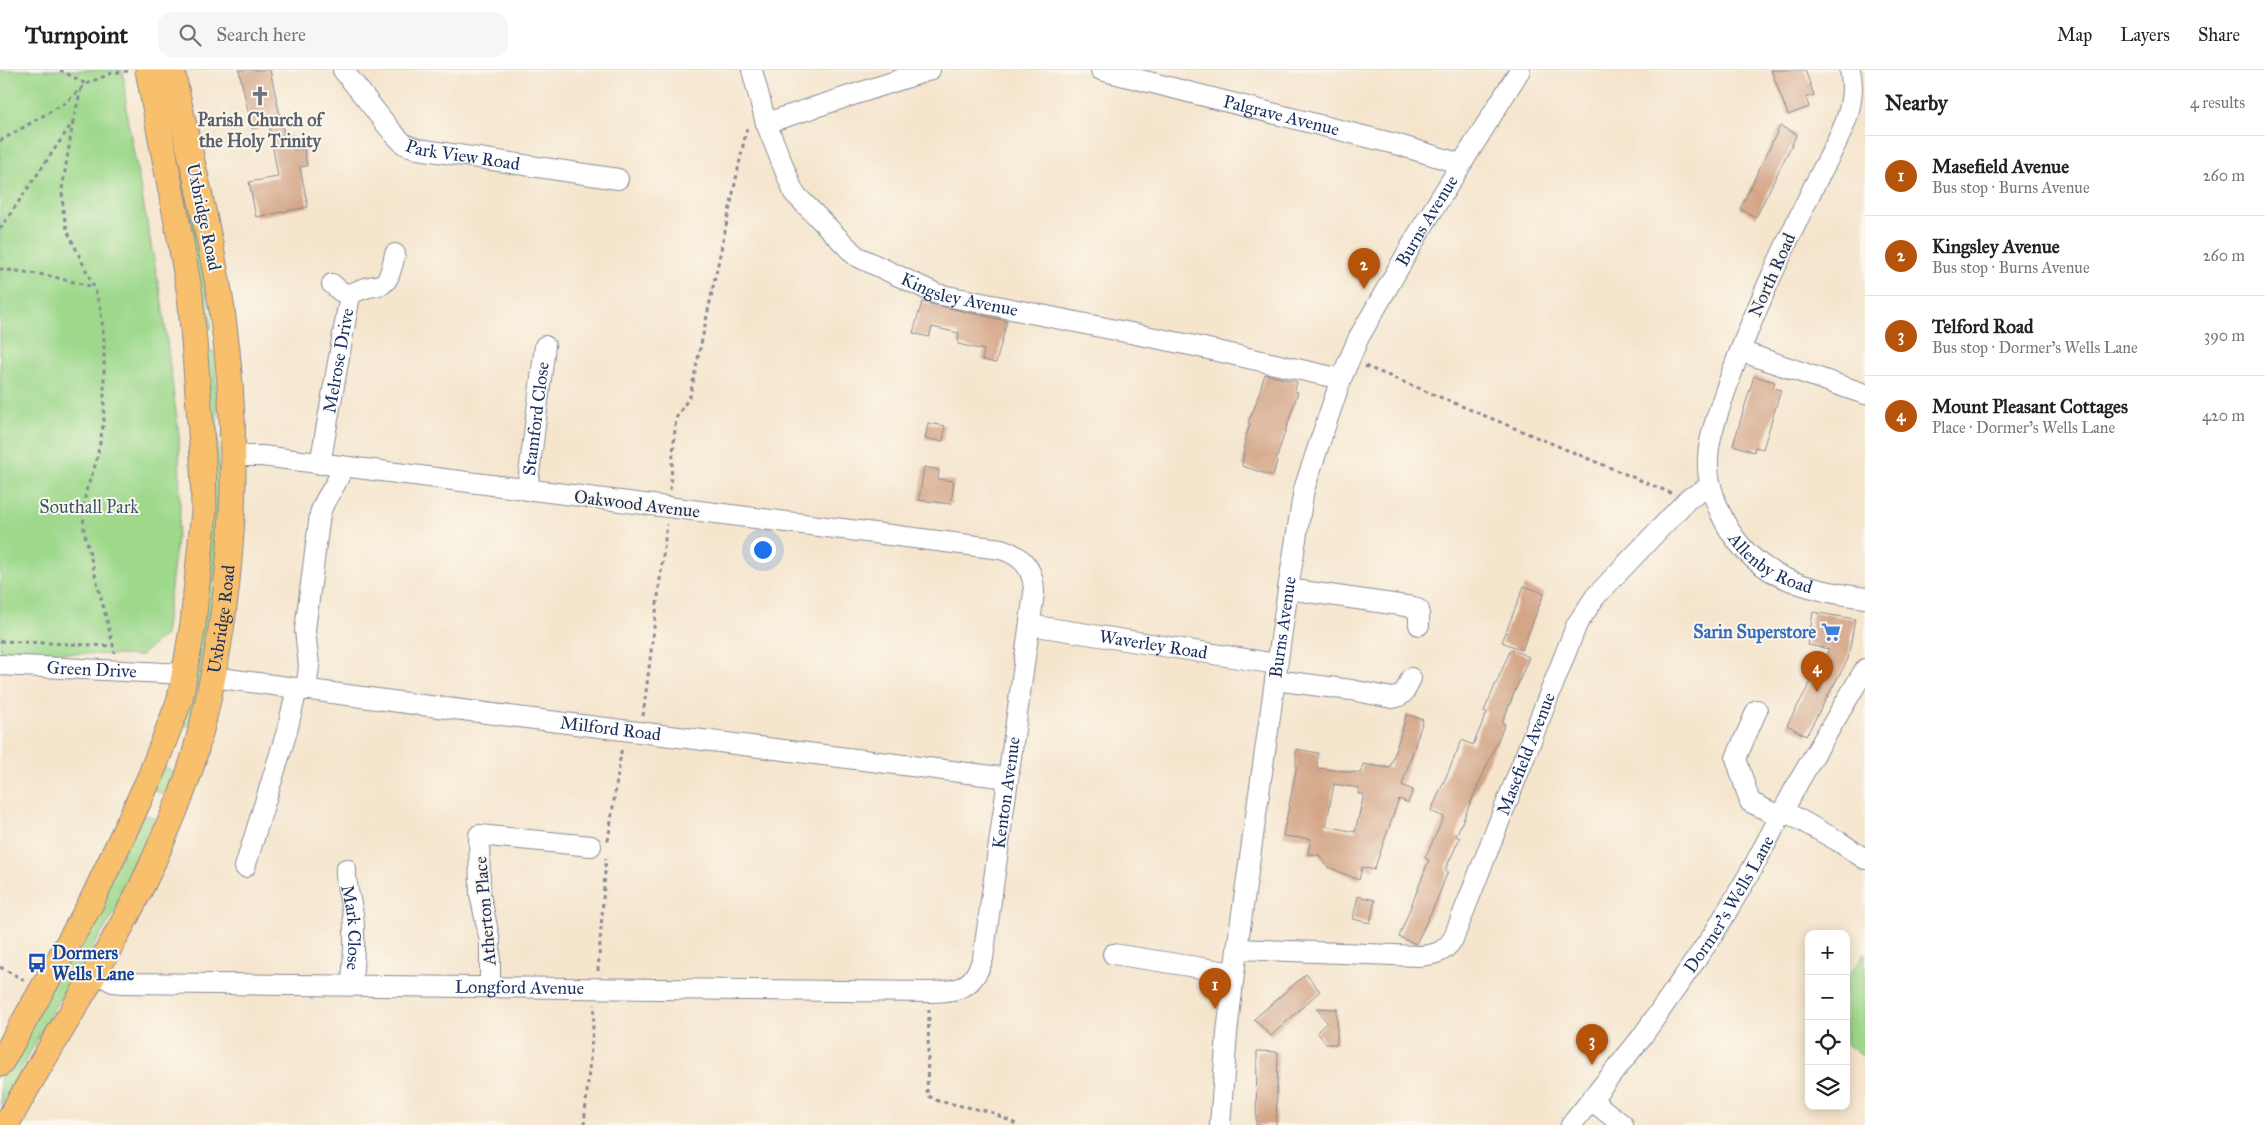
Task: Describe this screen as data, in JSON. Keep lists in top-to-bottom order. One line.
{"streets":{"main road":["Uxbridge Road"],"street":["Palgrave Avenue","Park View Road","Burns Avenue","North Road","Kingsley Avenue","Melrose Drive","Stamford Close","Oakwood Avenue","Allenby Road","Waverley Road","Green Drive","Milford Road","Masefield Avenue","Kenton Avenue","Dormer’s Wells Lane","Atherton Place","Mark Close","Longford Avenue"]},"crossings":[["Palgrave Avenue","Burns Avenue"],["Uxbridge Road","Oakwood Avenue"],["Uxbridge Road","Green Drive"],["Uxbridge Road","Milford Road"],["Uxbridge Road","Longford Avenue"],["Burns Avenue","Kingsley Avenue"],["Burns Avenue","Waverley Road"],["Burns Avenue","Masefield Avenue"],["North Road","Allenby Road"],["North Road","Masefield Avenue"],["Melrose Drive","Oakwood Avenue"],["Stamford Close","Oakwood Avenue"],["Oakwood Avenue","Kenton Avenue"],["Allenby Road","Masefield Avenue"],["Waverley Road","Kenton Avenue"],["Milford Road","Kenton Avenue"],["Kenton Avenue","Longford Avenue"],["Atherton Place","Longford Avenue"],["Mark Close","Longford Avenue"]],"parks":["Southall Park"],"places":{"church":["Parish Church of the Holy Trinity"],"supermarket":["Sarin Superstore"],"bus stop":["Dormers Wells Lane"]},"page":{"header":"Turnpoint","search":"Search here","nav":["Map","Layers","Share"],"heading":["Nearby","4 results"],"list":[{"mark":"1","name":"Masefield Avenue","note":"Bus stop · Burns Avenue","value":"260 m"},{"mark":"2","name":"Kingsley Avenue","note":"Bus stop · Burns Avenue","value":"260 m"},{"mark":"3","name":"Telford Road","note":"Bus stop · Dormer’s Wells Lane","value":"390 m"},{"mark":"4","name":"Mount Pleasant Cottages","note":"Place · Dormer’s Wells Lane","value":"420 m"}],"pins":["2","4","1","3"],"map_buttons":["+","−"]}}
